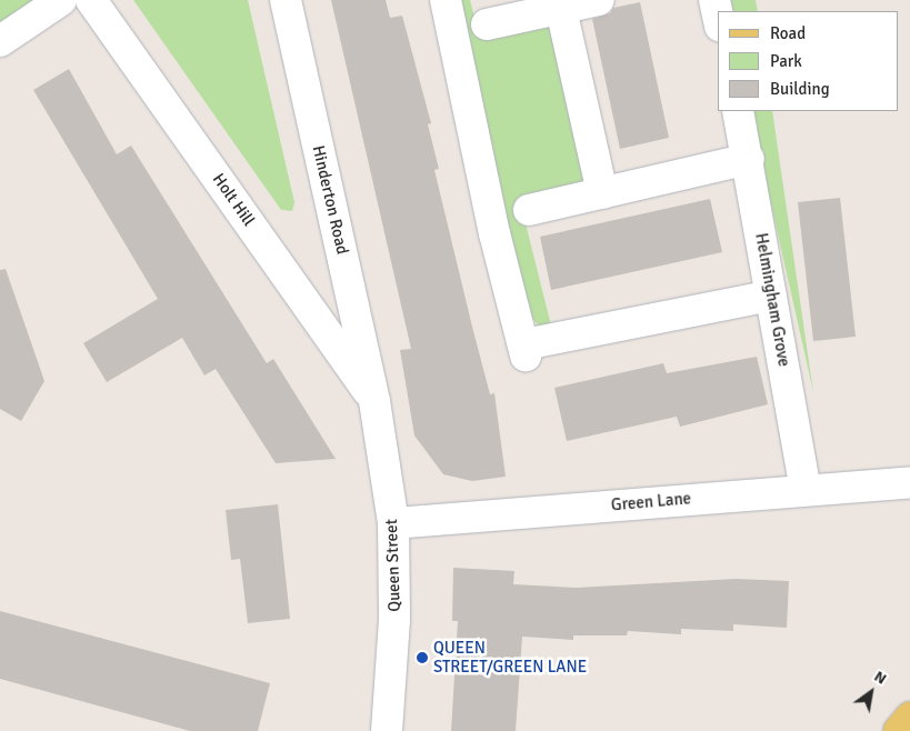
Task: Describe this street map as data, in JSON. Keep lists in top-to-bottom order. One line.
{"streets":{"street":["Holt Hill","Hinderton Road","Helmingham Grove","Green Lane","Queen Street"]},"crossings":[["Holt Hill","Hinderton Road"],["Holt Hill","Queen Street"],["Hinderton Road","Queen Street"],["Helmingham Grove","Green Lane"],["Green Lane","Queen Street"]],"places":["QUEEN STREET/GREEN LANE"],"legend":["Road","Park","Building"],"north":"top right"}
